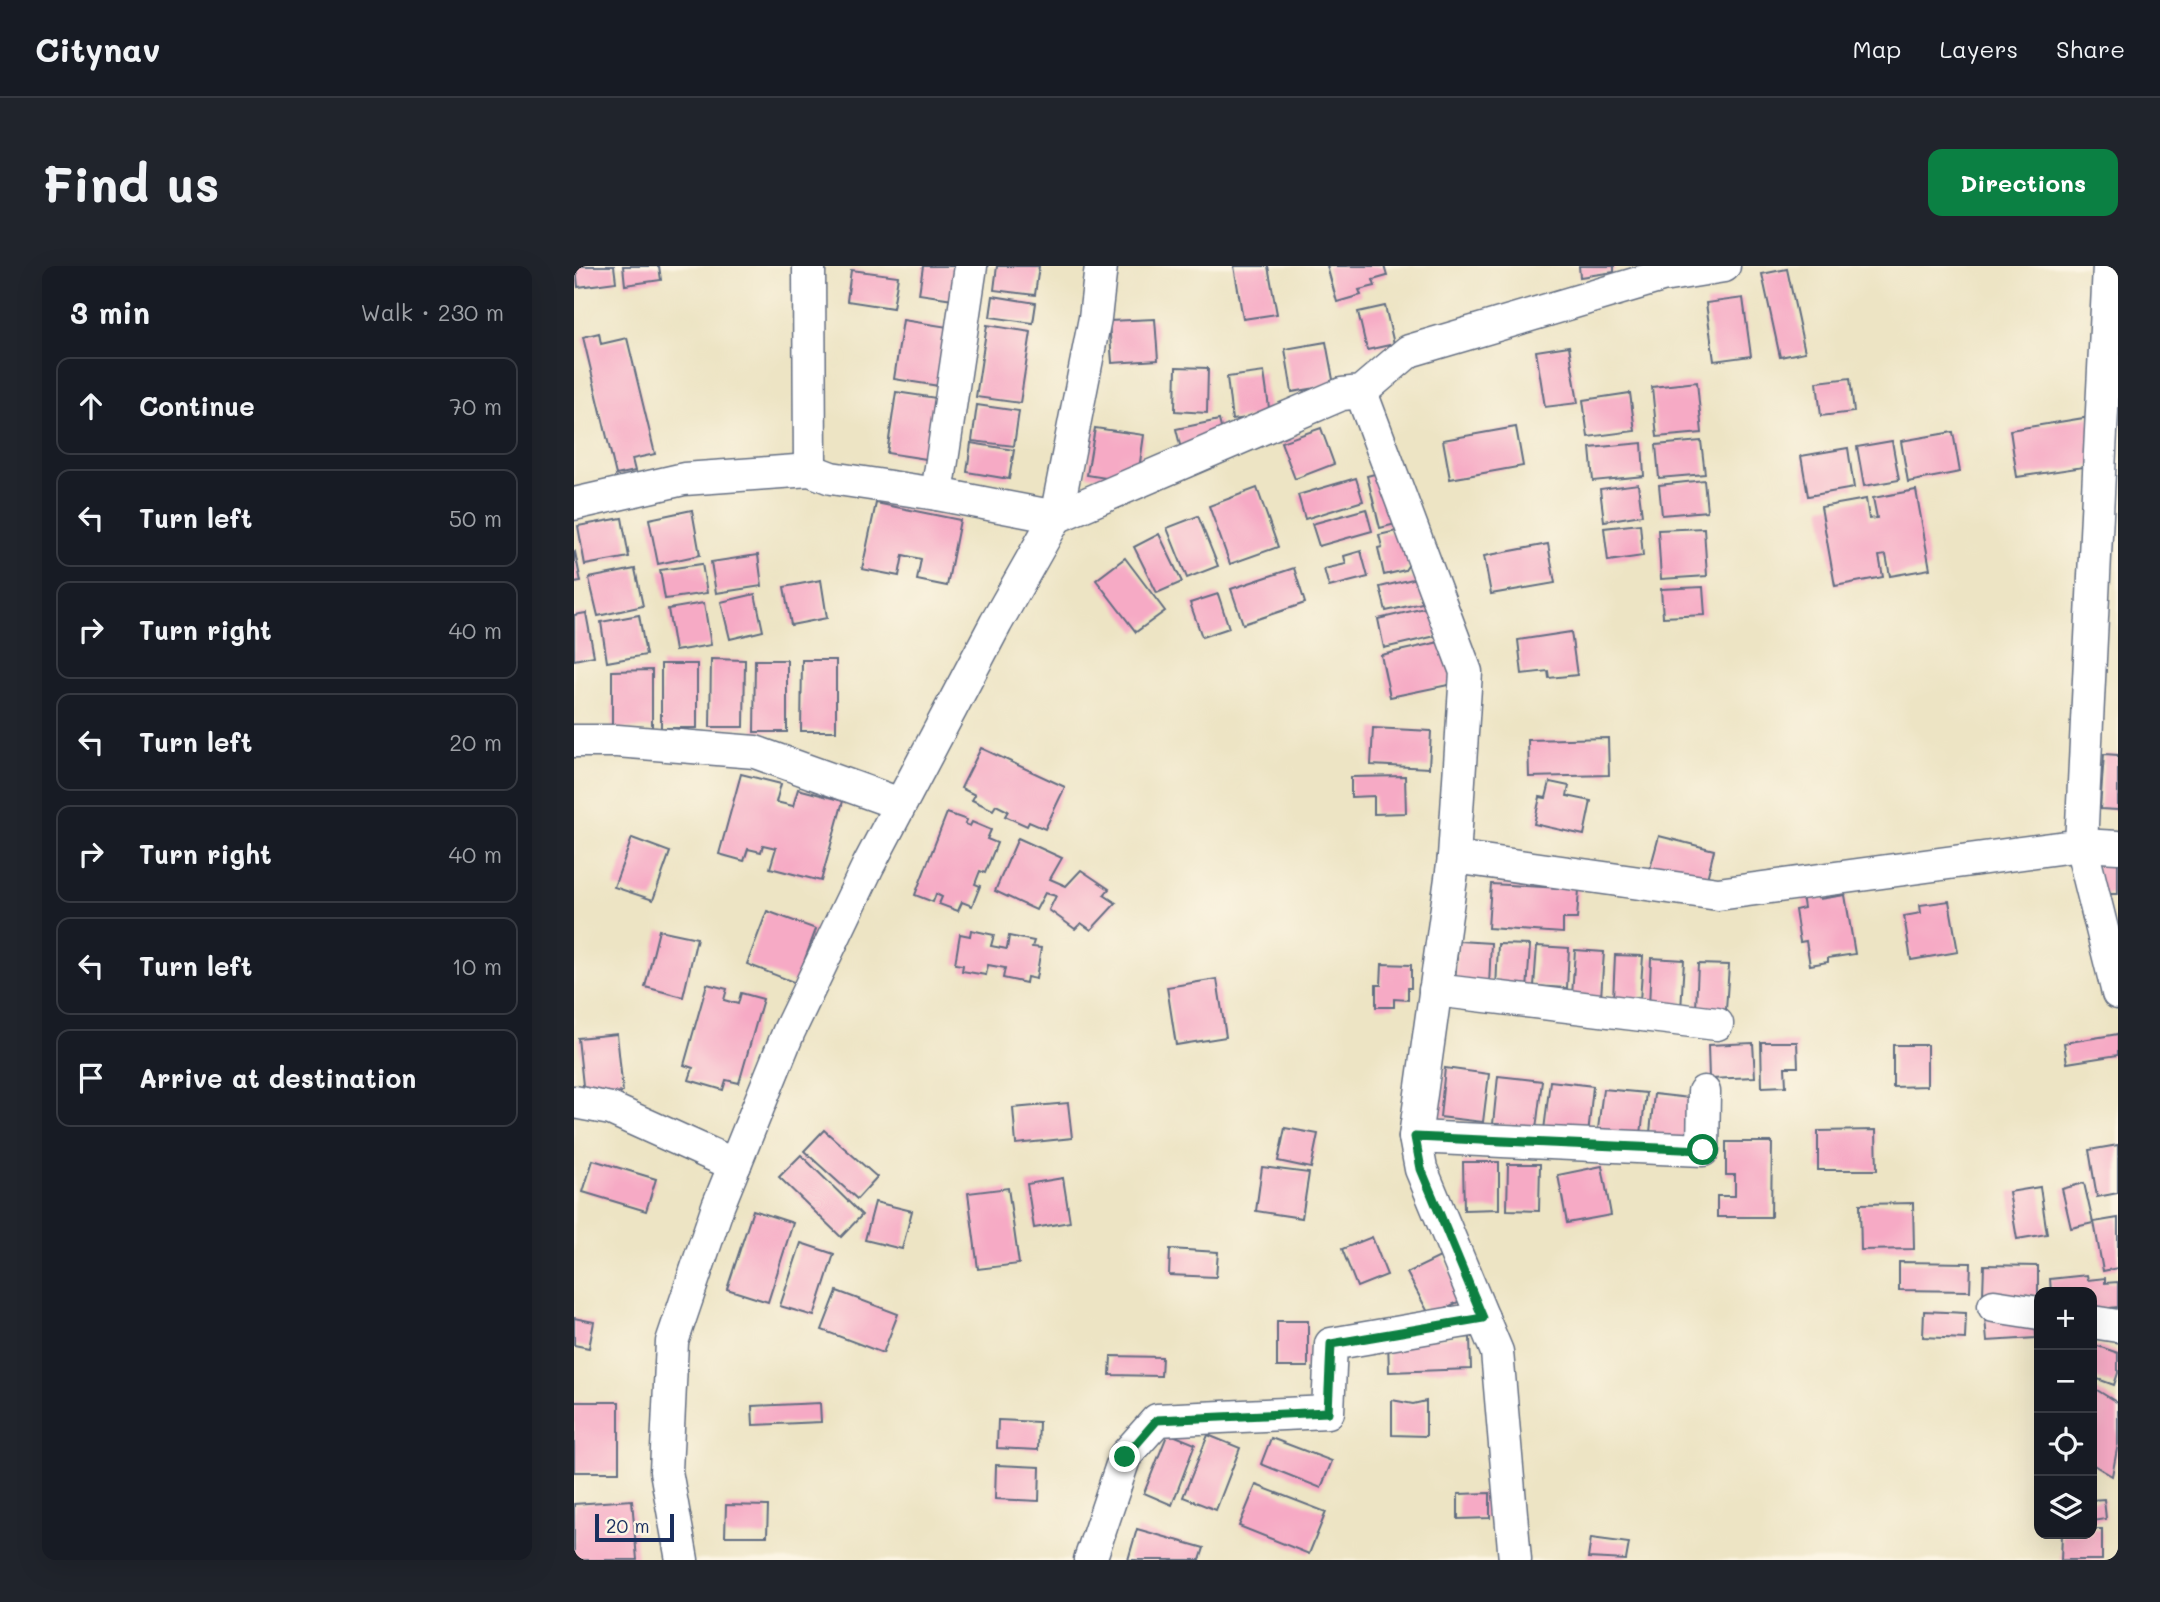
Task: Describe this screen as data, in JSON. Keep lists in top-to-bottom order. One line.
{"scale_bar":"20 m","page":{"header":"Citynav","nav":["Map","Layers","Share"],"buttons":"Directions","title":"Find us","heading":["3 min","Walk · 230 m"],"list":[["Continue","70 m"],["Turn left","50 m"],["Turn right","40 m"],["Turn left","20 m"],["Turn right","40 m"],["Turn left","10 m"],"Arrive at destination"],"map_buttons":["+","−"],"scale":"20 m"}}
